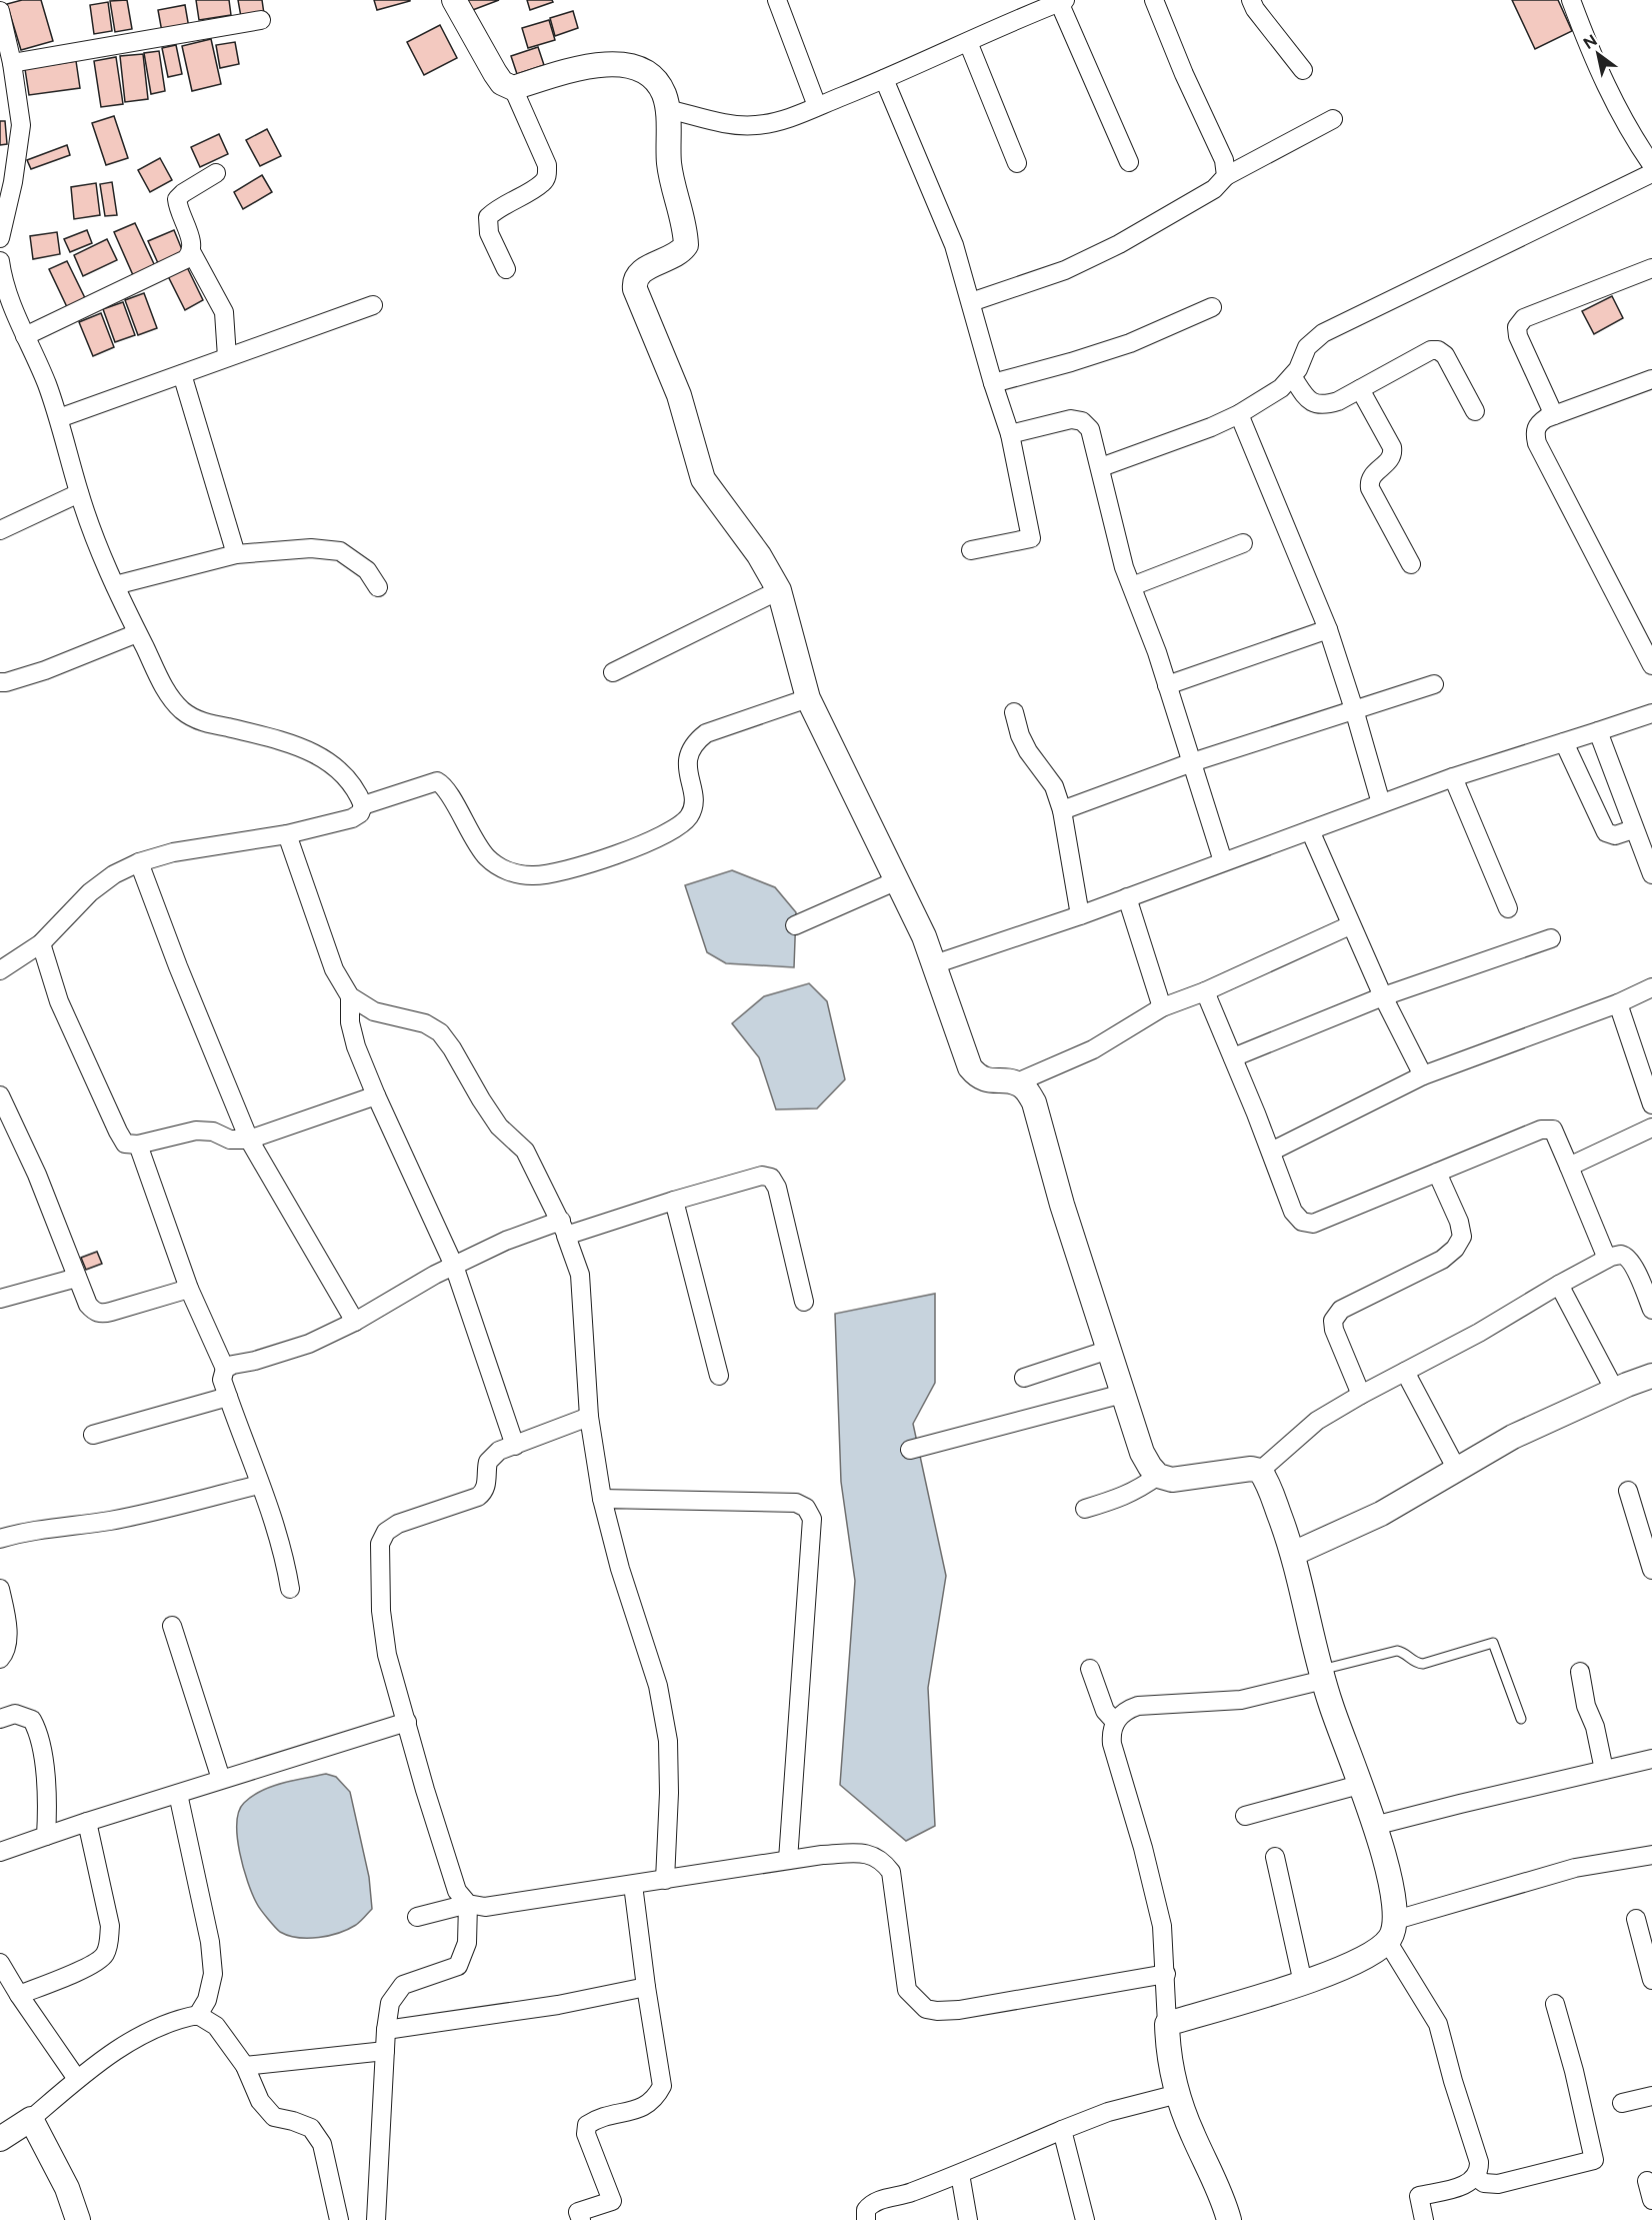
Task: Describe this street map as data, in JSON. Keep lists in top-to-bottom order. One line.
{"north":"top left"}
